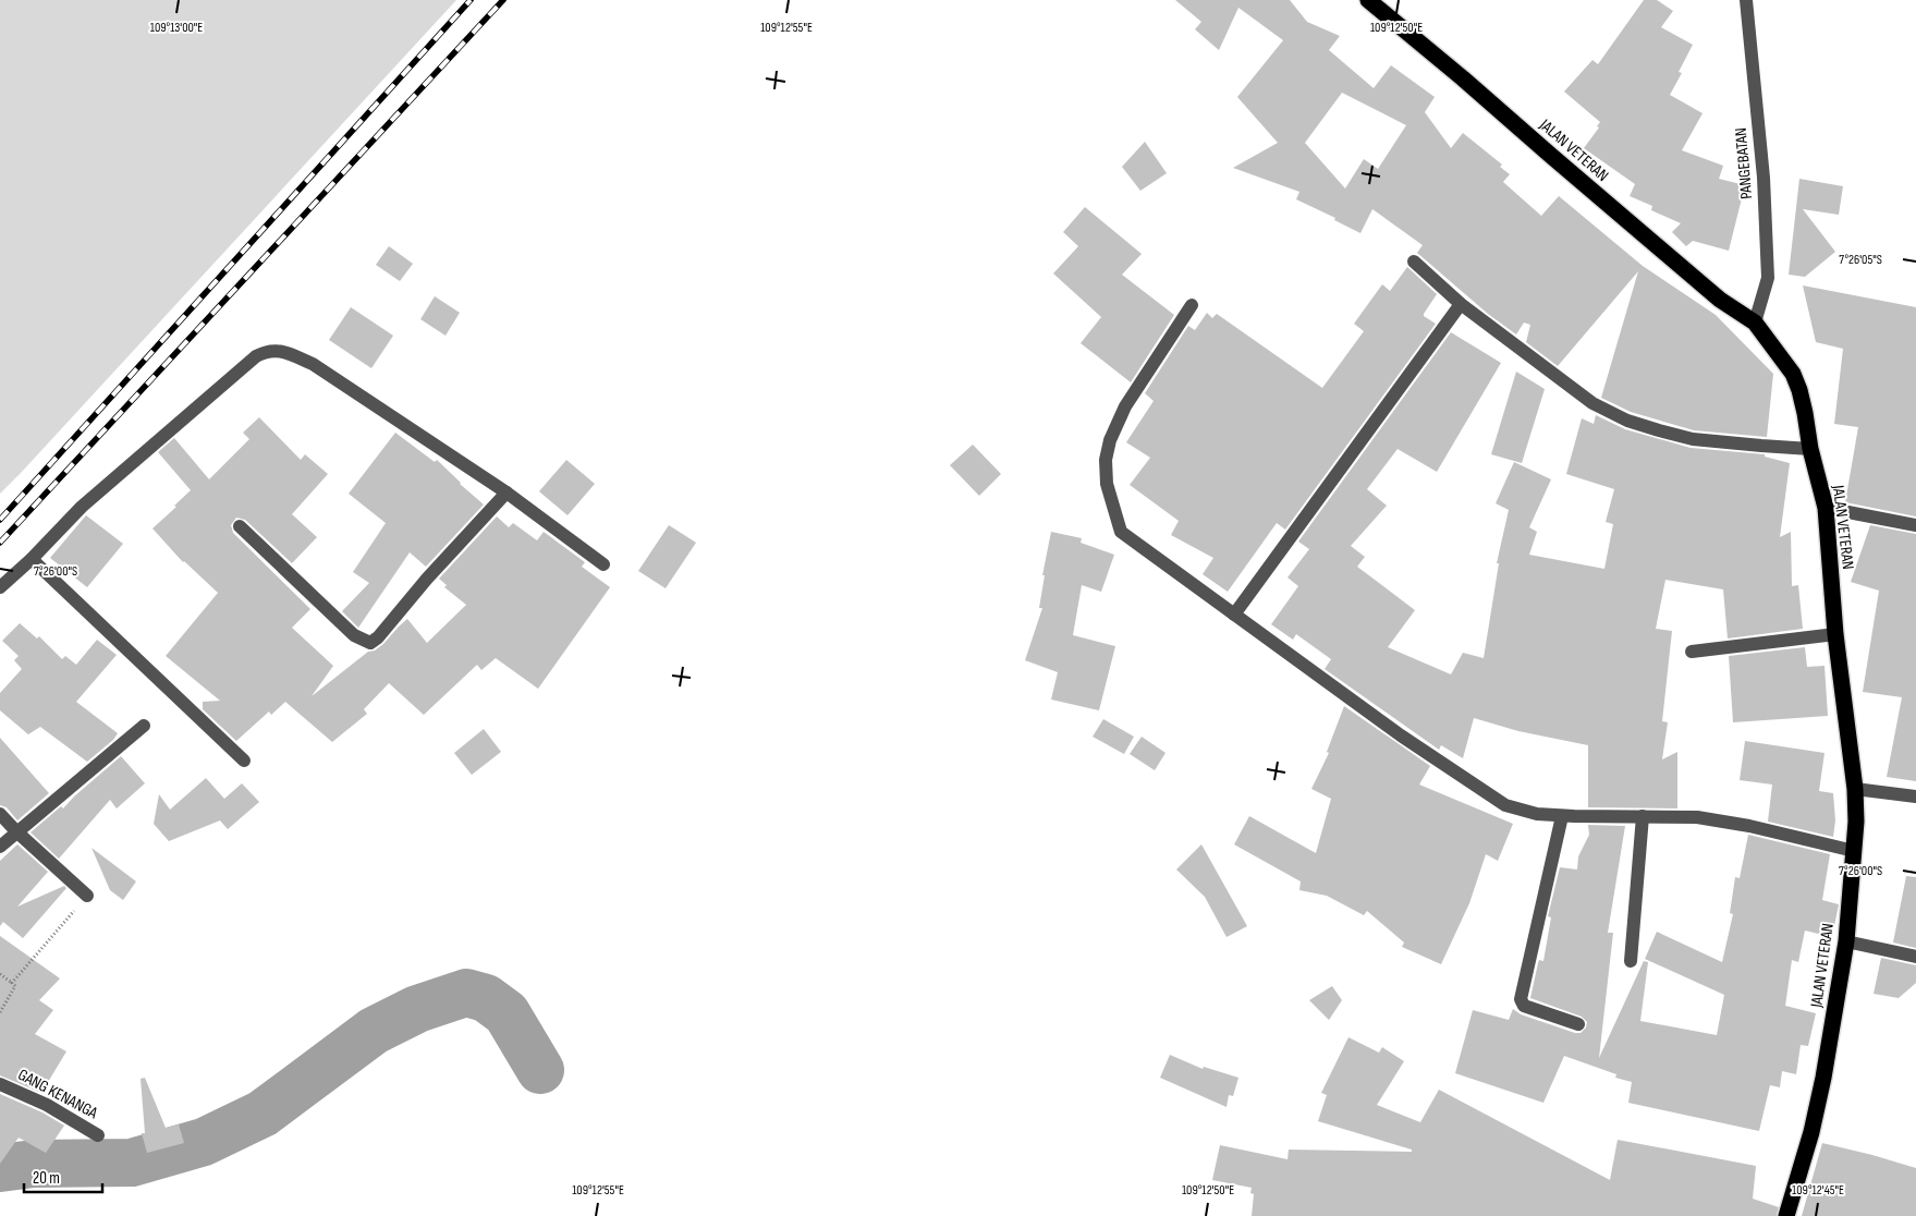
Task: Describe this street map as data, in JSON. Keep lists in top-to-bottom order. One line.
{"streets":{"highway":["JALAN VETERAN"],"street":["PANGEBATAN","GANG KENANGA"]},"crossings":[["JALAN VETERAN","PANGEBATAN"]],"scale_bar":"20 m","coordinates":["109°13'00\"E","109°12'55\"E","109°12'50\"E","7°26'05\"S","7°26'00\"S","109°12'45\"E"]}
